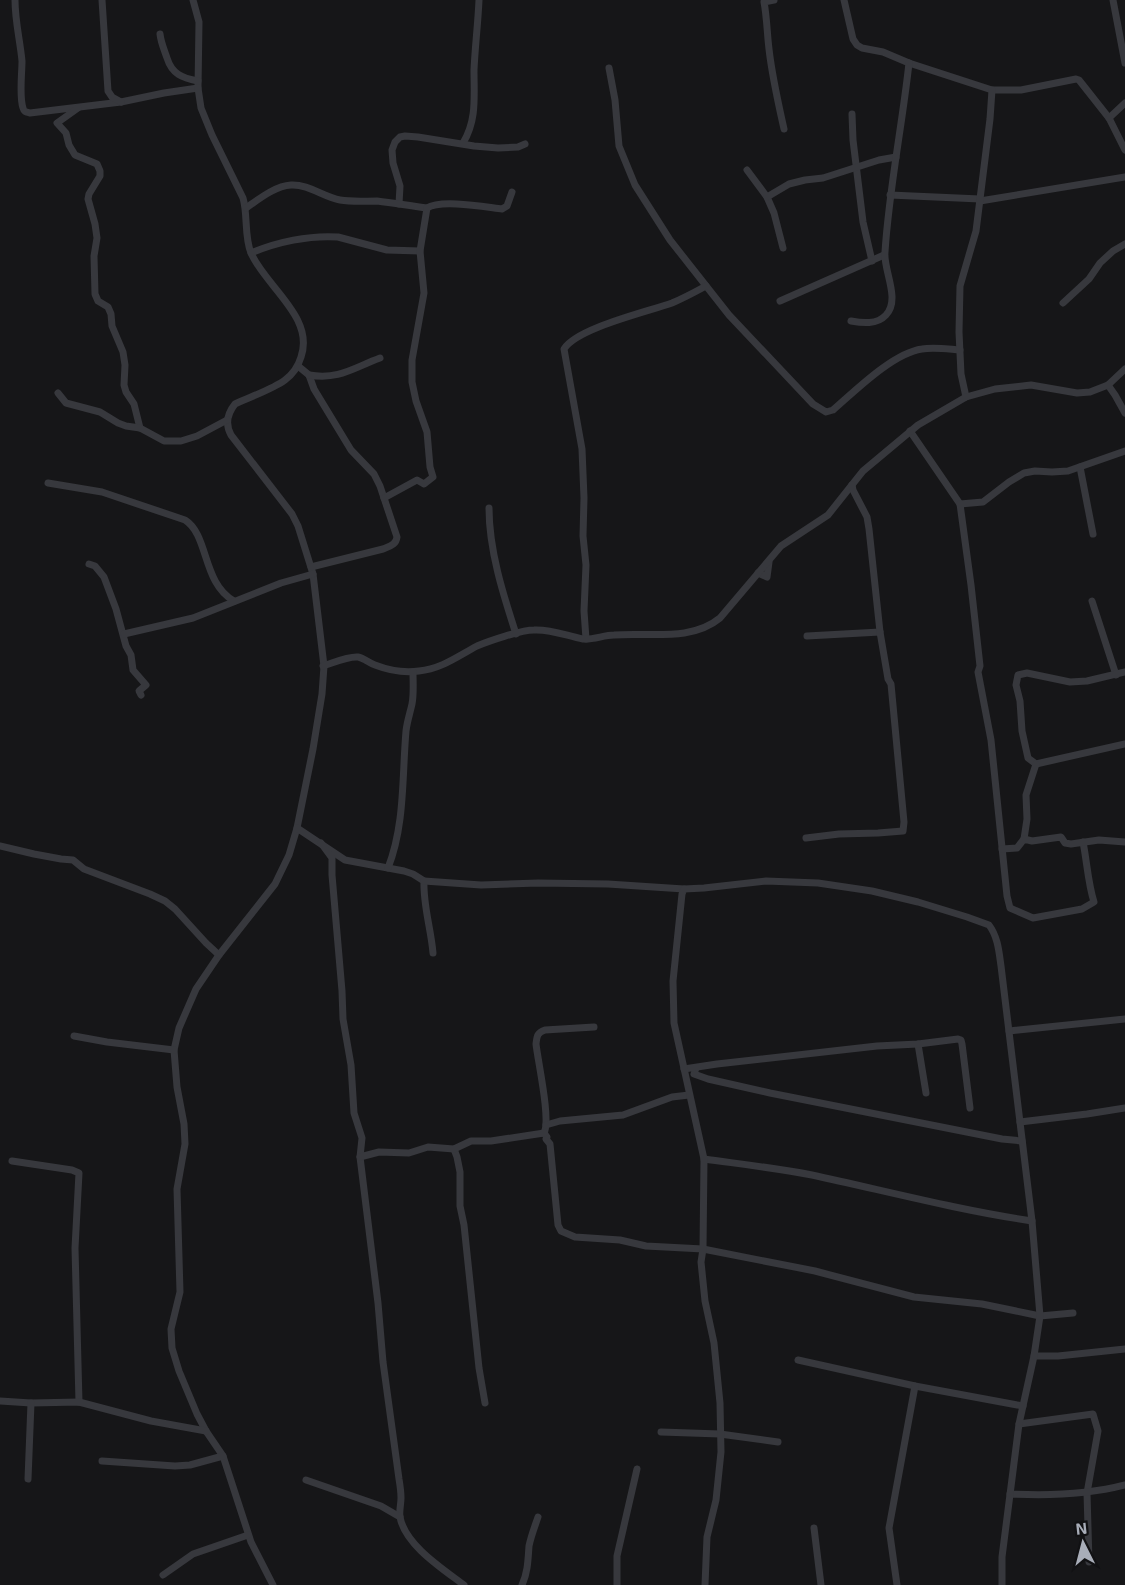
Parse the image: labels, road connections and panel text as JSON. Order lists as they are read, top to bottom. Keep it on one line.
{"north":"top"}
